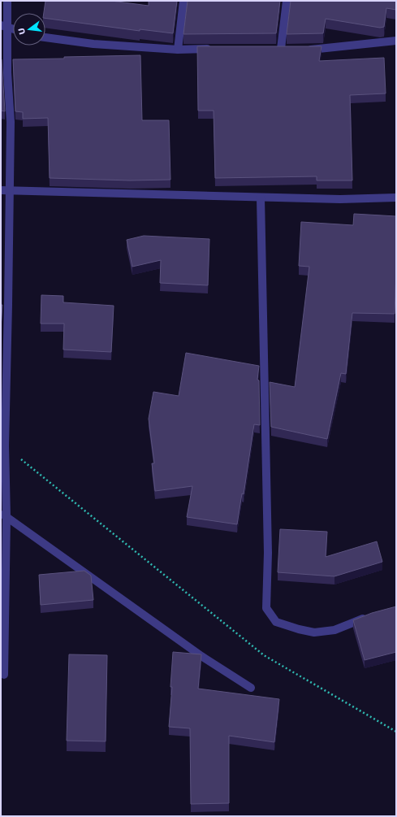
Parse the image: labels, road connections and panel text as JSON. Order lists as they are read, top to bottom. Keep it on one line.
{"north":"left"}
